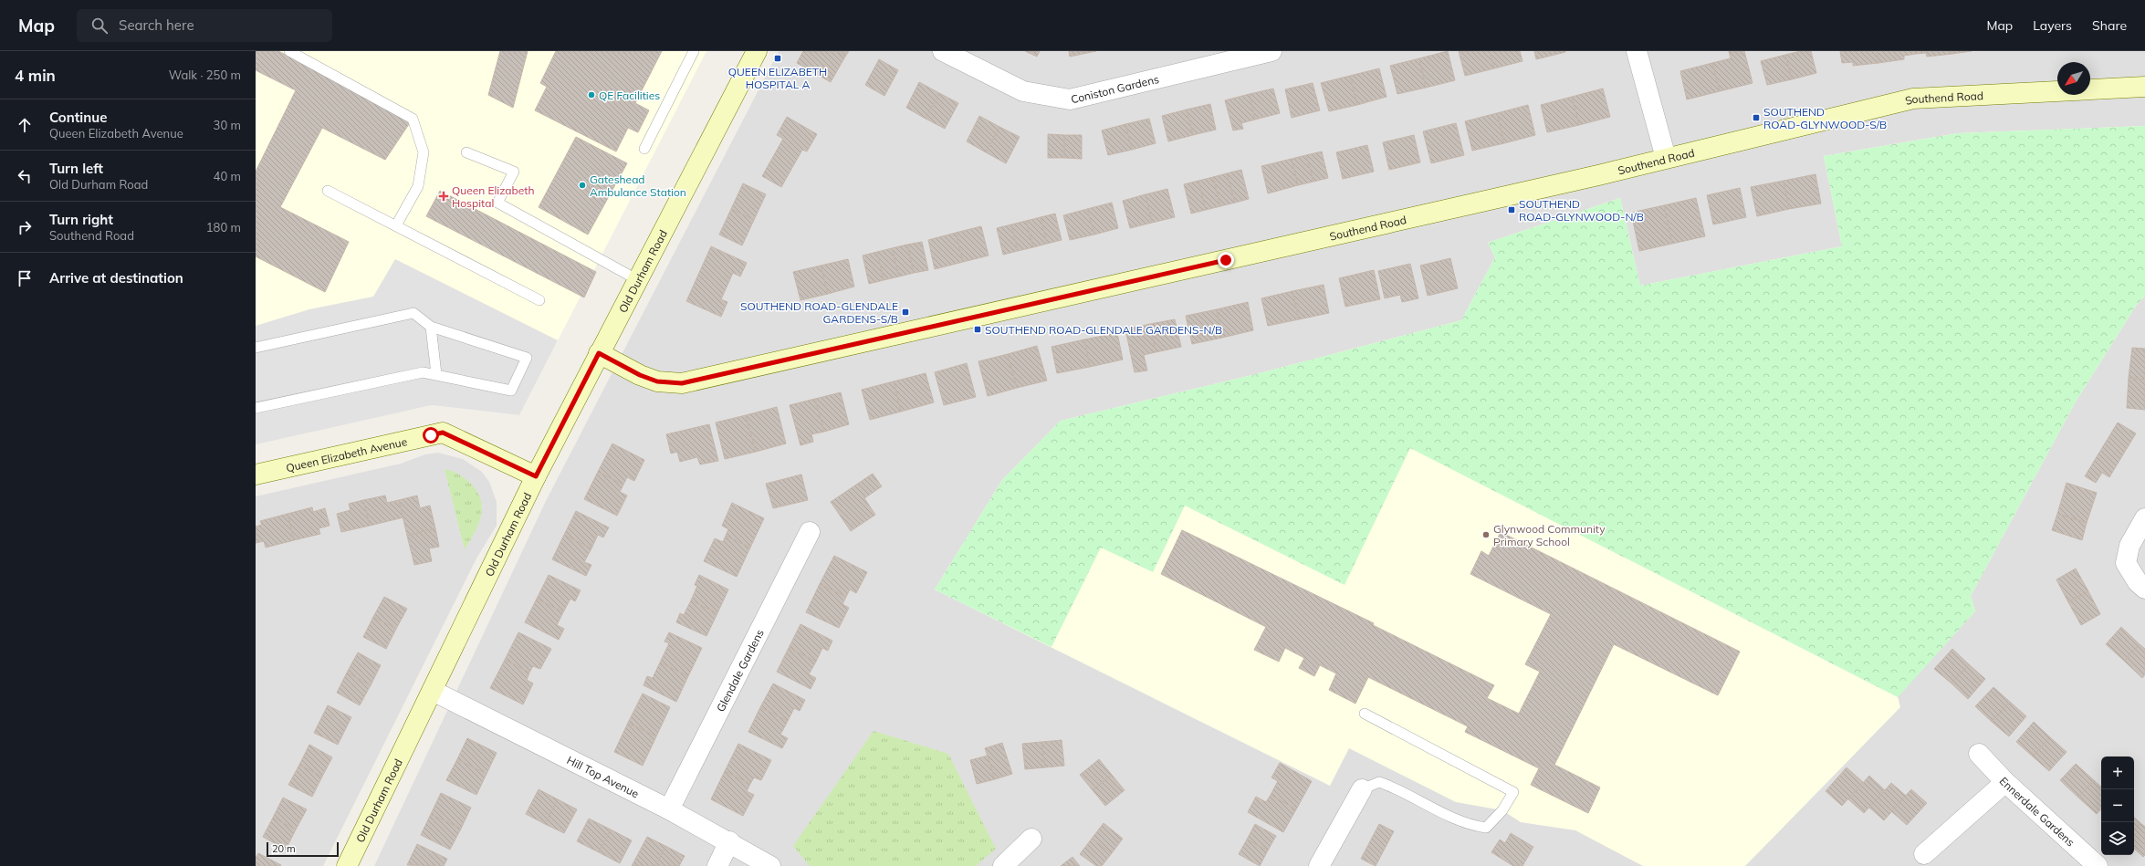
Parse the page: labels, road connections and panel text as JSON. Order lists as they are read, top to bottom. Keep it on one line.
{"streets":{"street":["Coniston Gardens","Southend Road","Old Durham Road","Queen Elizabeth Avenue","Glendale Gardens","Hill Top Avenue","Ennerdale Gardens"]},"crossings":[["Southend Road","Old Durham Road"],["Old Durham Road","Queen Elizabeth Avenue"],["Old Durham Road","Hill Top Avenue"],["Glendale Gardens","Hill Top Avenue"]],"places":{"transit":["QUEEN ELIZABETH HOSPITAL A","SOUTHEND ROAD-GLYNWOOD-S/B","SOUTHEND ROAD-GLYNWOOD-N/B","SOUTHEND ROAD-GLENDALE GARDENS-S/B","SOUTHEND ROAD-GLENDALE GARDENS-N/B"],"other":["QE Facilities","Gateshead Ambulance Station","Glynwood Community Primary School"],"health":["Queen Elizabeth Hospital"]},"scale_bar":"20 m","north":"bottom left","page":{"header":"Map","search":"Search here","nav":["Map","Layers","Share"],"heading":["4 min","Walk · 250 m"],"list":[["Continue","Queen Elizabeth Avenue","30 m"],["Turn left","Old Durham Road","40 m"],["Turn right","Southend Road","180 m"],"Arrive at destination"],"map_buttons":["+","−"],"scale":"20 m"}}
